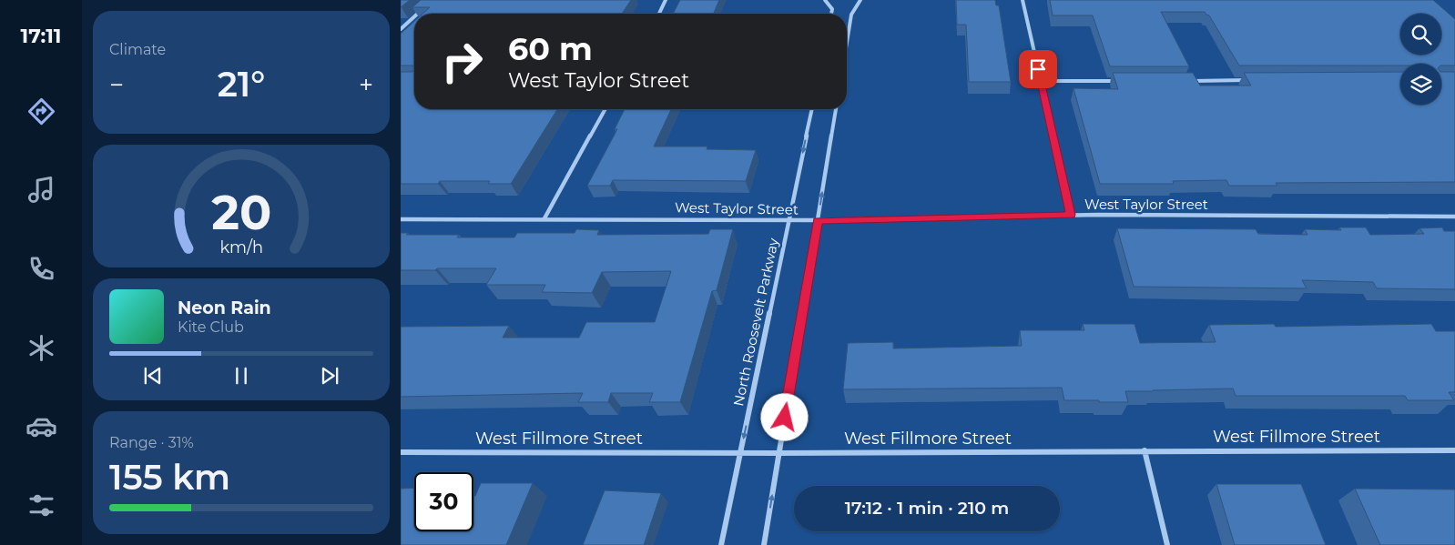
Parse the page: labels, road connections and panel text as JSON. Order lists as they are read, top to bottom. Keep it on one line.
{"streets":{"street":["West Taylor Street","North Roosevelt Parkway","West Fillmore Street"]},"crossings":[["West Taylor Street","North Roosevelt Parkway"],["North Roosevelt Parkway","West Fillmore Street"]],"page":{"tabs":"17:11","tile":["Climate",["Range · 31%","155 km"]],"turn":["60 m","West Taylor Street"],"heat":["−","21°","+"],"song":["Neon Rain","Kite Club"],"limit":"30","trip":"17:12 · 1 min · 210 m","gauge":["20","km/h"]}}
